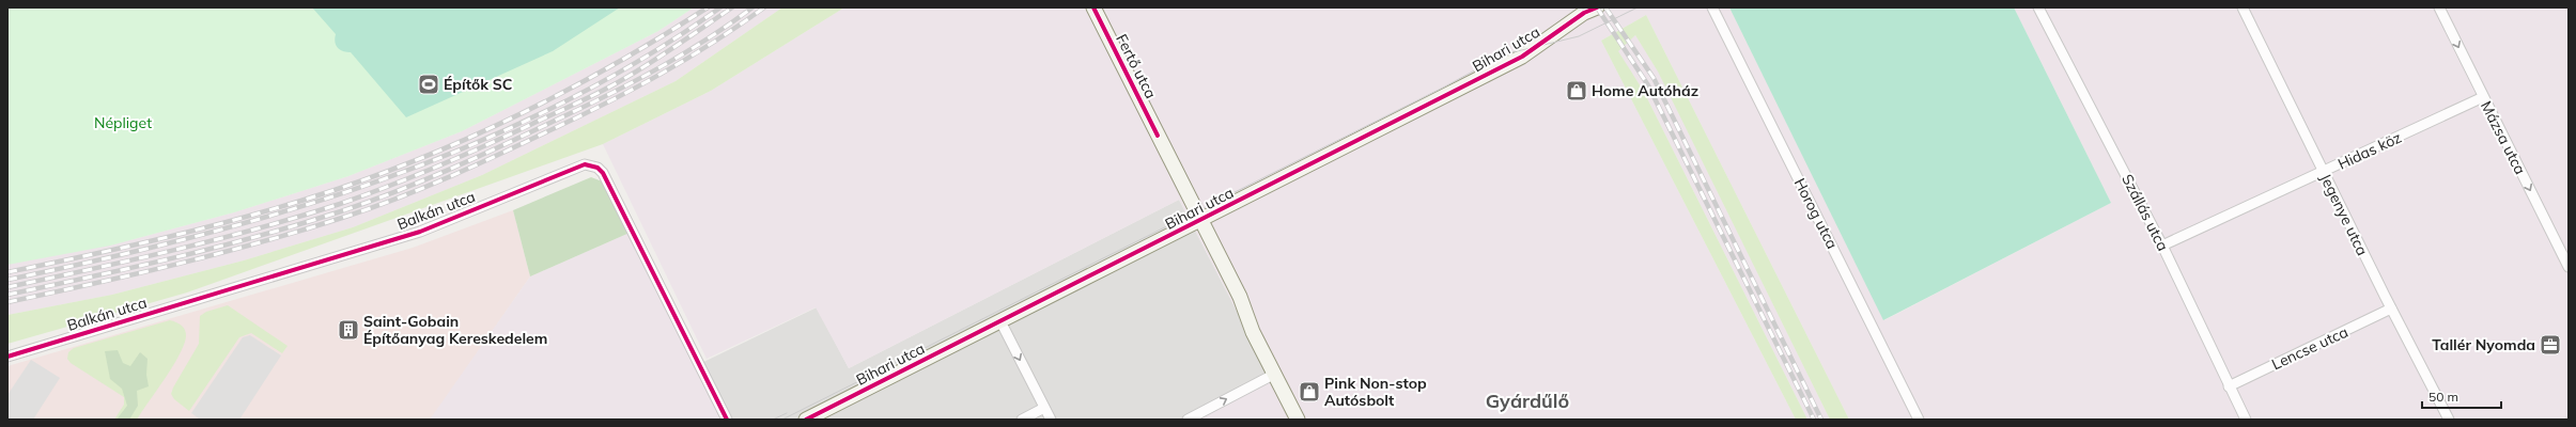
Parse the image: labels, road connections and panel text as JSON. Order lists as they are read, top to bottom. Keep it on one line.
{"streets":{"street":["Bihari utca","Fertő utca","Mázsa utca","Hidas köz","Balkán utca","Szállás utca","Horog utca","Jegenye utca","Lencse utca"]},"crossings":[["Bihari utca","Fertő utca"],["Mázsa utca","Hidas köz"],["Hidas köz","Szállás utca"],["Hidas köz","Jegenye utca"],["Szállás utca","Lencse utca"],["Jegenye utca","Lencse utca"]],"one_way":["Mázsa utca"],"districts":["Gyárdűlő"],"parks":["Népliget"],"places":{"sports":["Építők SC"],"shop":["Home Autóház","Pink Non-stop Autósbolt"],"building":["Saint-Gobain Építőanyag Kereskedelem"],"office":["Tallér Nyomda"]},"scale_bar":"50 m"}
